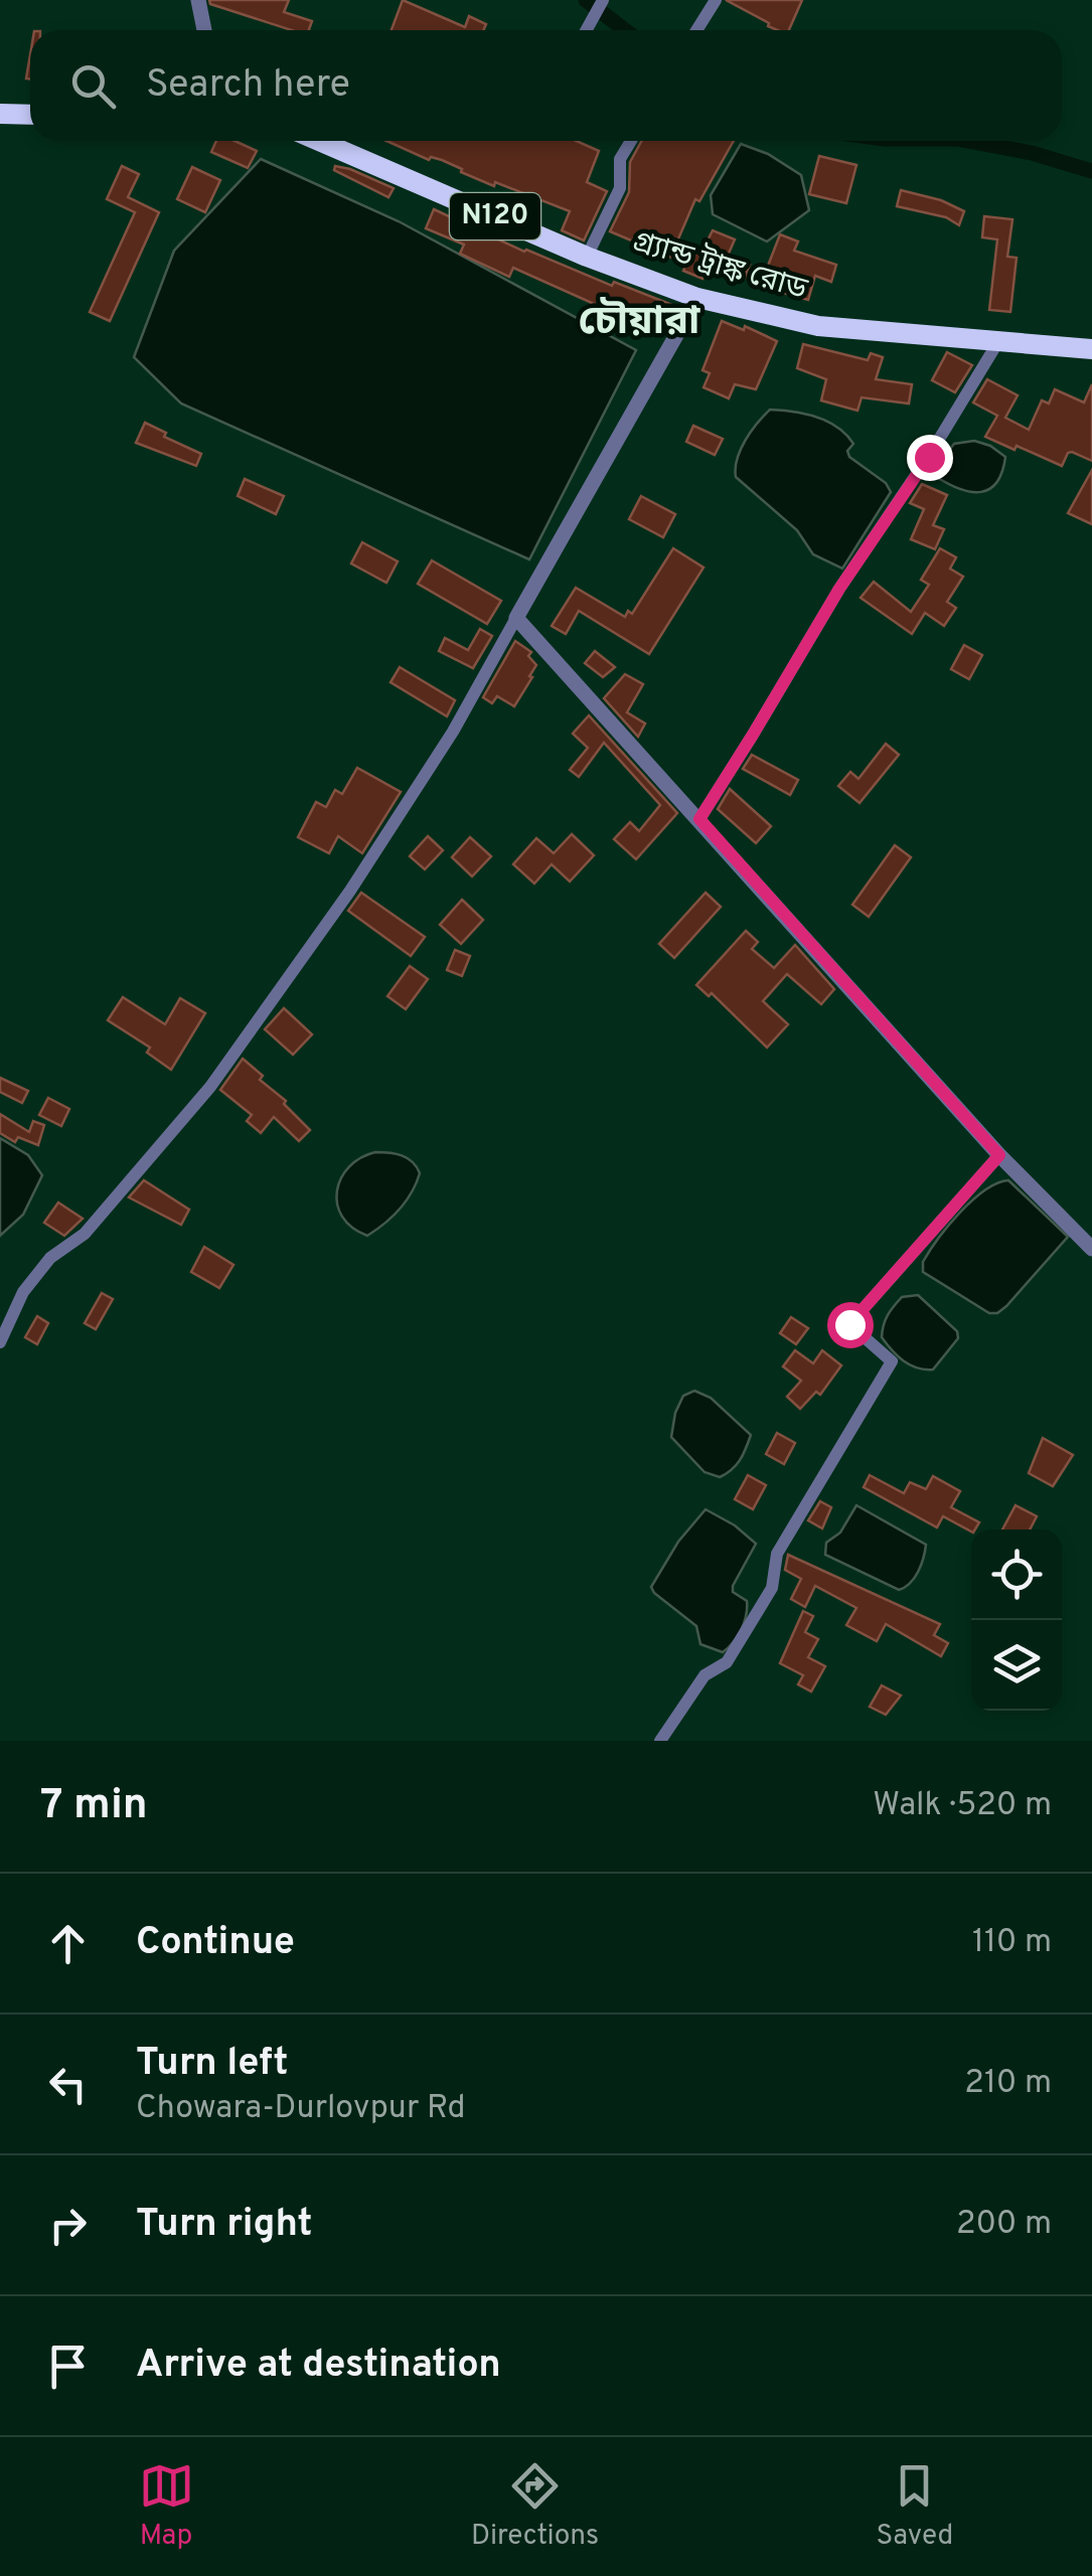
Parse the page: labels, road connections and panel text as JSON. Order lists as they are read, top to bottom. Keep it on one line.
{"streets":{"highway":["N120","গ্র্যান্ড ট্রাঙ্ক রোড"]},"districts":["চৌয়ারা"],"page":{"search":"Search here","heading":["7 min","Walk · 520 m"],"list":[["Continue","110 m"],["Turn left","Chowara-Durlovpur Rd","210 m"],["Turn right","200 m"],"Arrive at destination"],"nav":["Map","Directions","Saved"]}}
